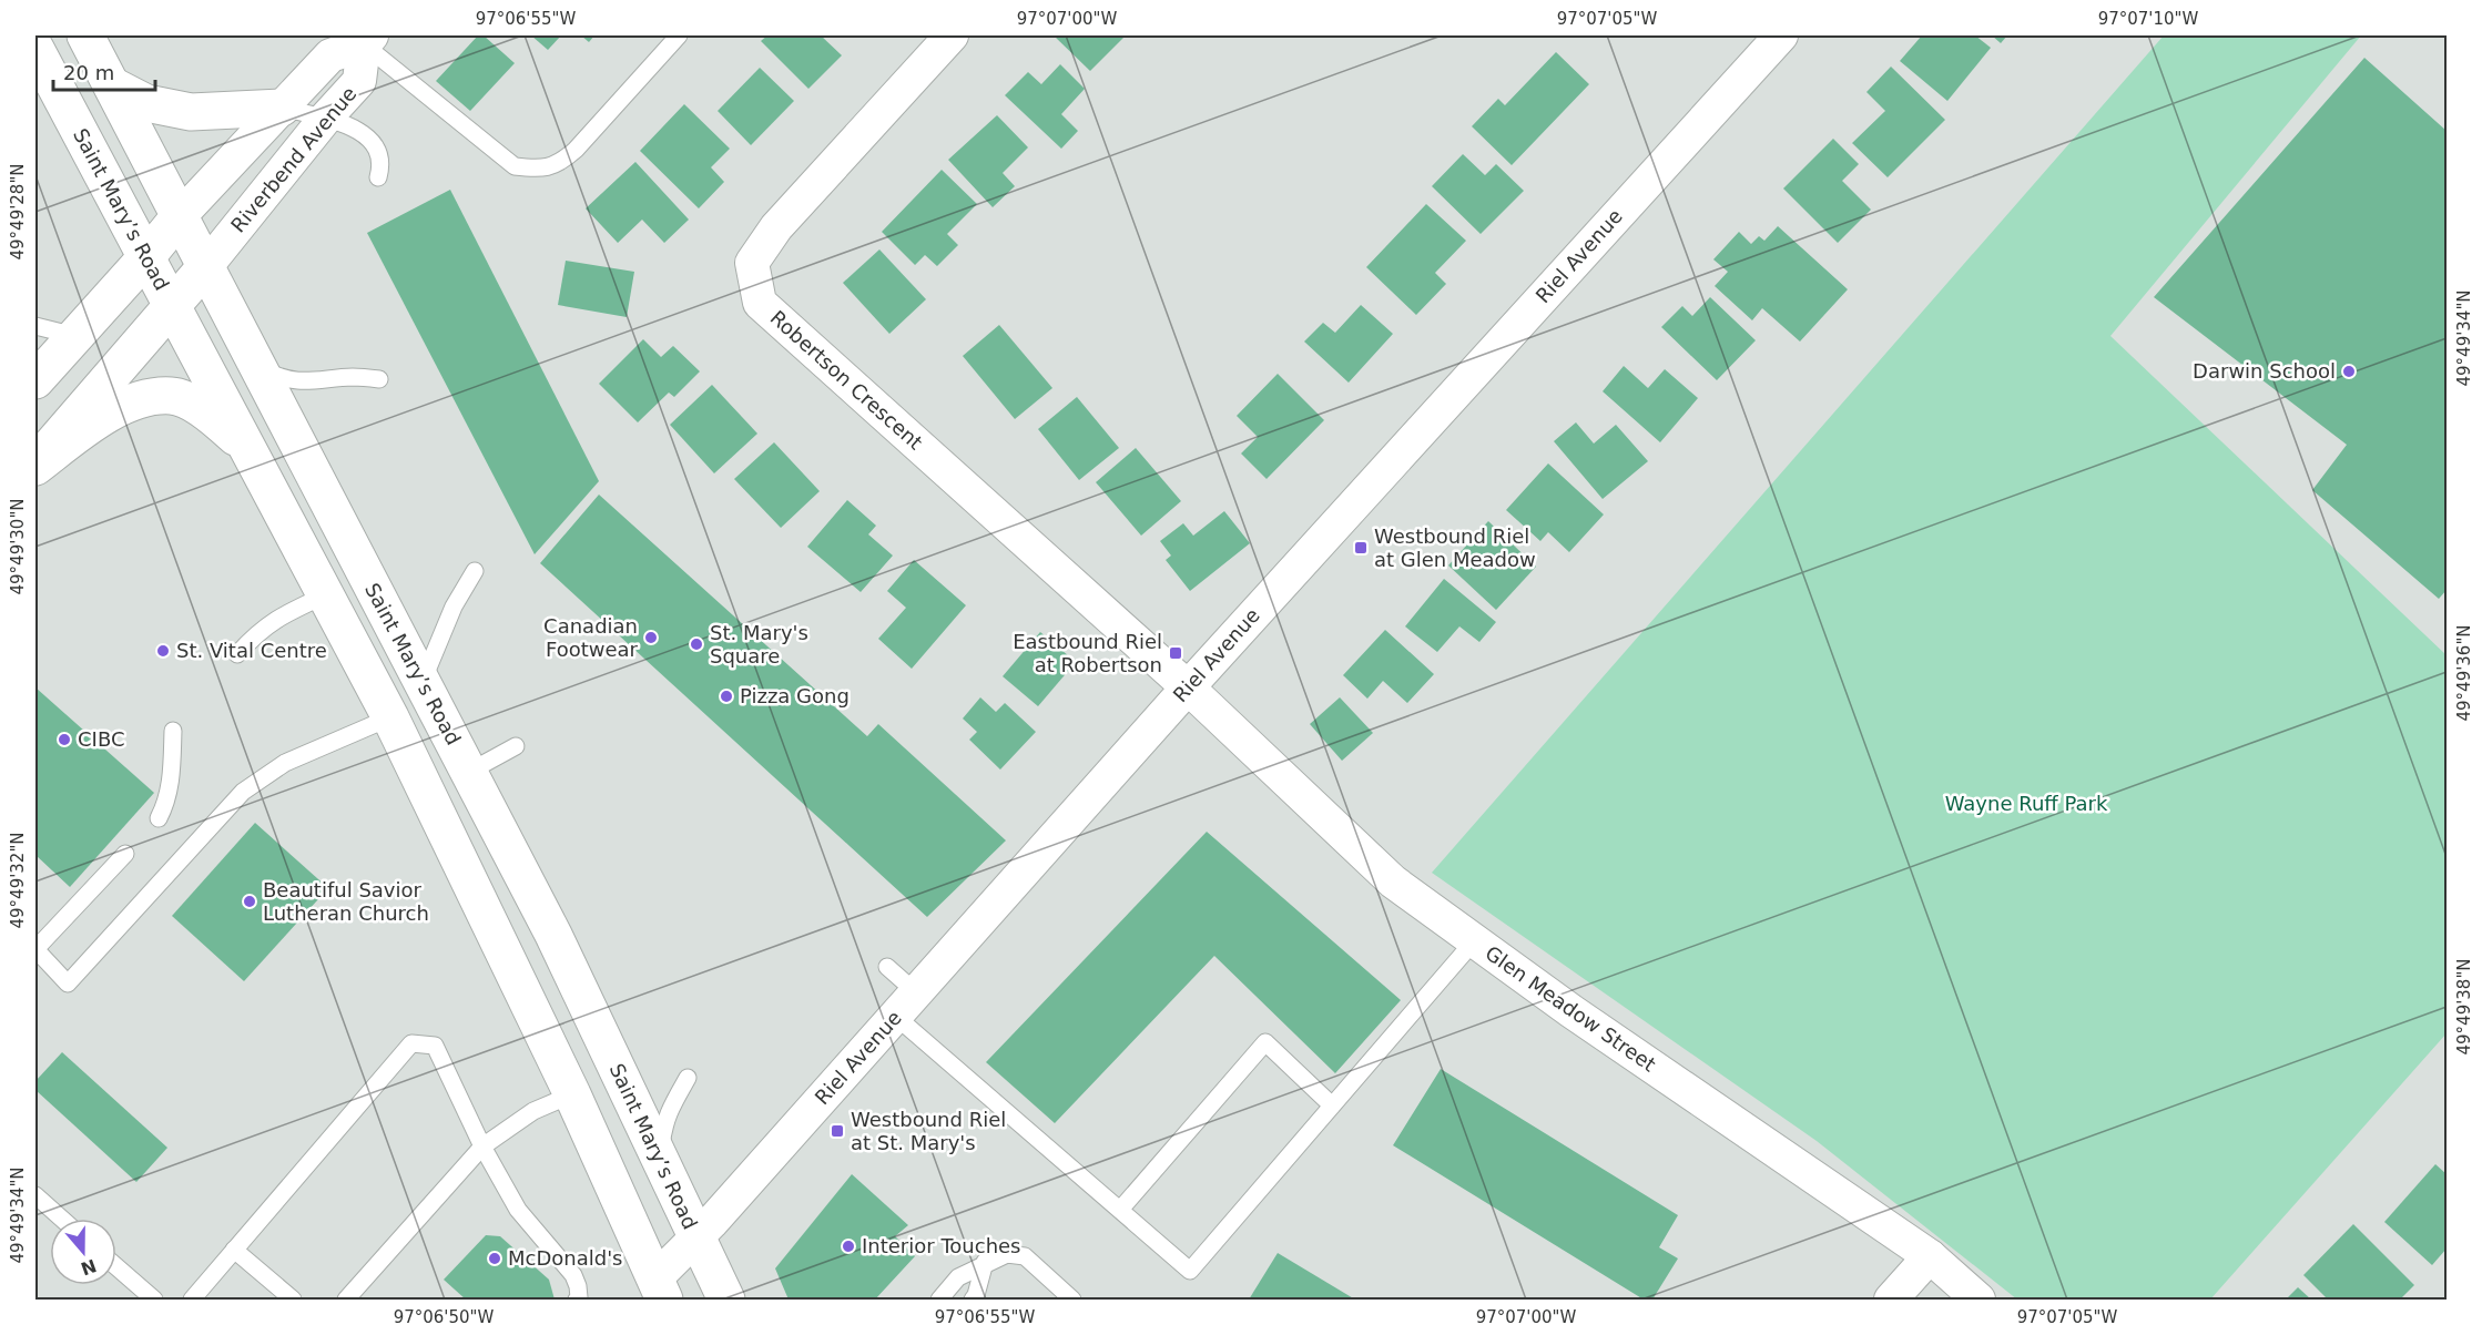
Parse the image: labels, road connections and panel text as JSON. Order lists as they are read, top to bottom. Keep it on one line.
{"streets":{"main road":["Saint Mary’s Road"],"street":["Riverbend Avenue","Riel Avenue","Robertson Crescent","Glen Meadow Street"]},"crossings":[["Riverbend Avenue","Saint Mary’s Road"],["Saint Mary’s Road","Riel Avenue"],["Riel Avenue","Robertson Crescent"],["Riel Avenue","Glen Meadow Street"],["Robertson Crescent","Glen Meadow Street"]],"parks":["Wayne Ruff Park"],"places":{"other":["Darwin School","Canadian Footwear","St. Mary's Square","St. Vital Centre","Pizza Gong","CIBC","Beautiful Savior Lutheran Church","Interior Touches","McDonald's"],"transit":["Westbound Riel at Glen Meadow","Eastbound Riel at Robertson","Westbound Riel at St. Mary's"]},"scale_bar":"20 m","north":"bottom","coordinates":["97°06'55\"W","97°07'00\"W","97°07'05\"W","97°07'10\"W","49°49'28\"N","49°49'34\"N","49°49'30\"N","49°49'36\"N","49°49'32\"N","49°49'38\"N","97°06'50\"W"]}
